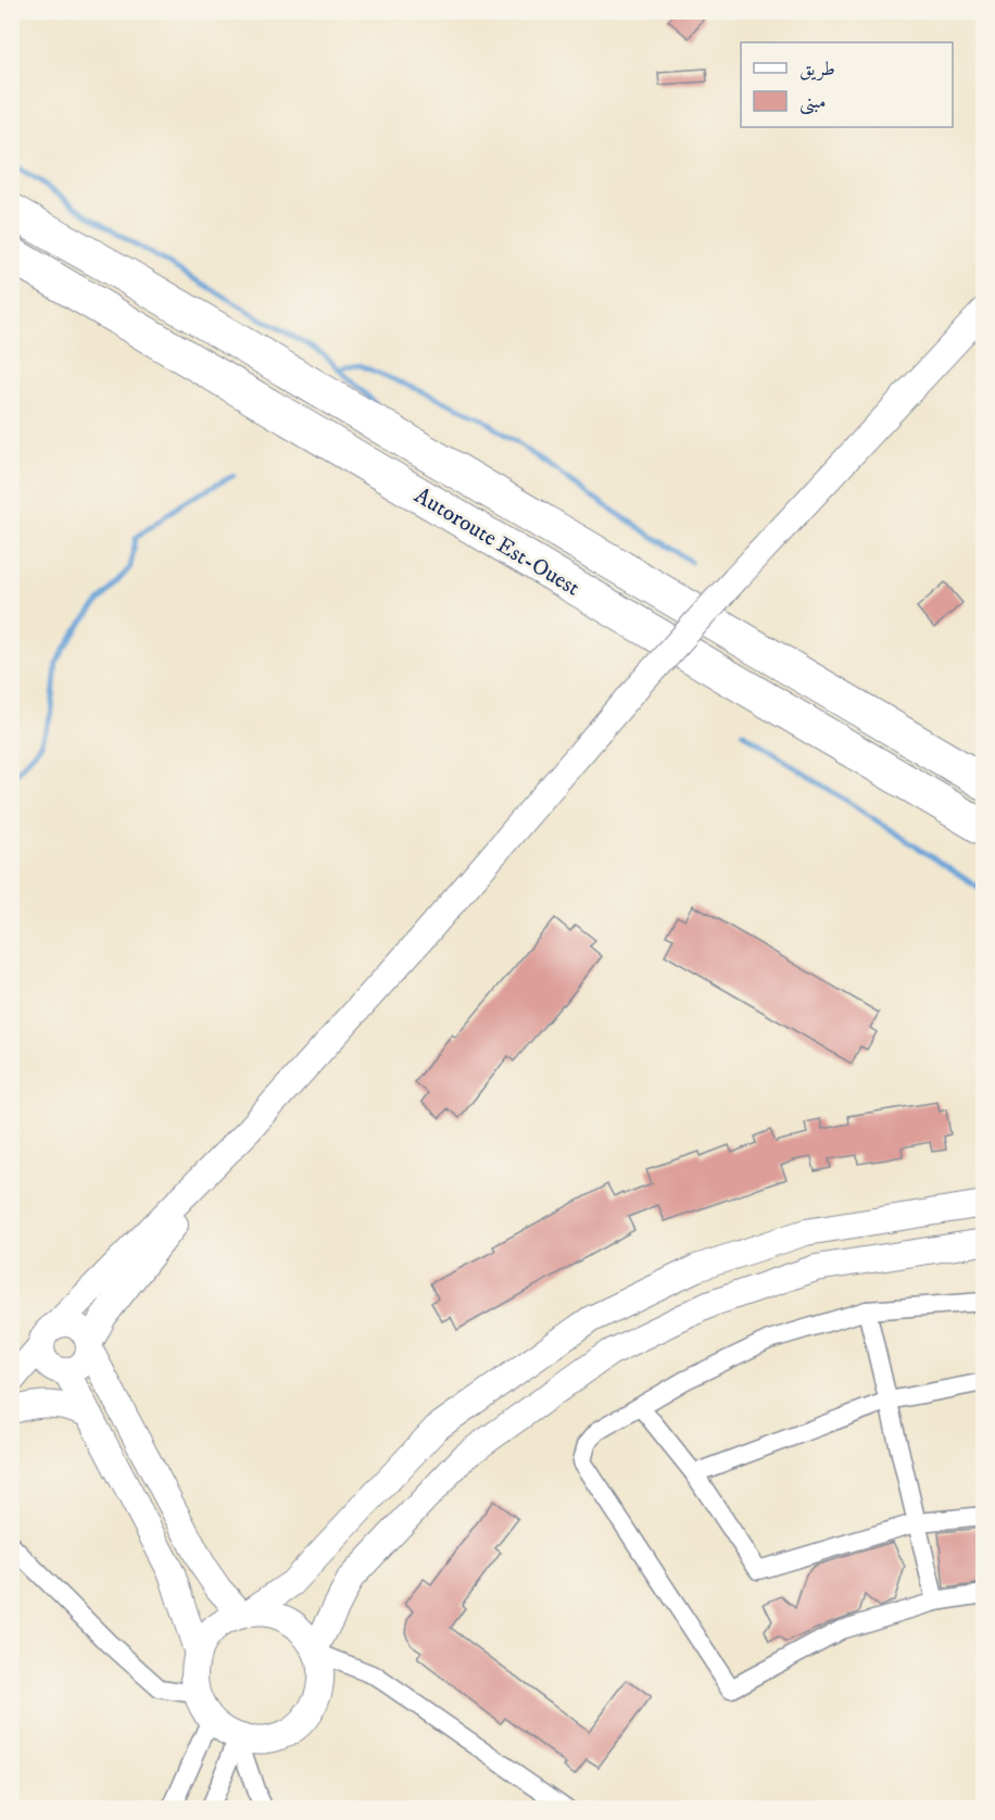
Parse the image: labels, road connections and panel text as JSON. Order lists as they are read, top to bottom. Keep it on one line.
{"streets":{"highway":["Autoroute Est-Ouest"]},"legend":["طريق","مبنى"]}
